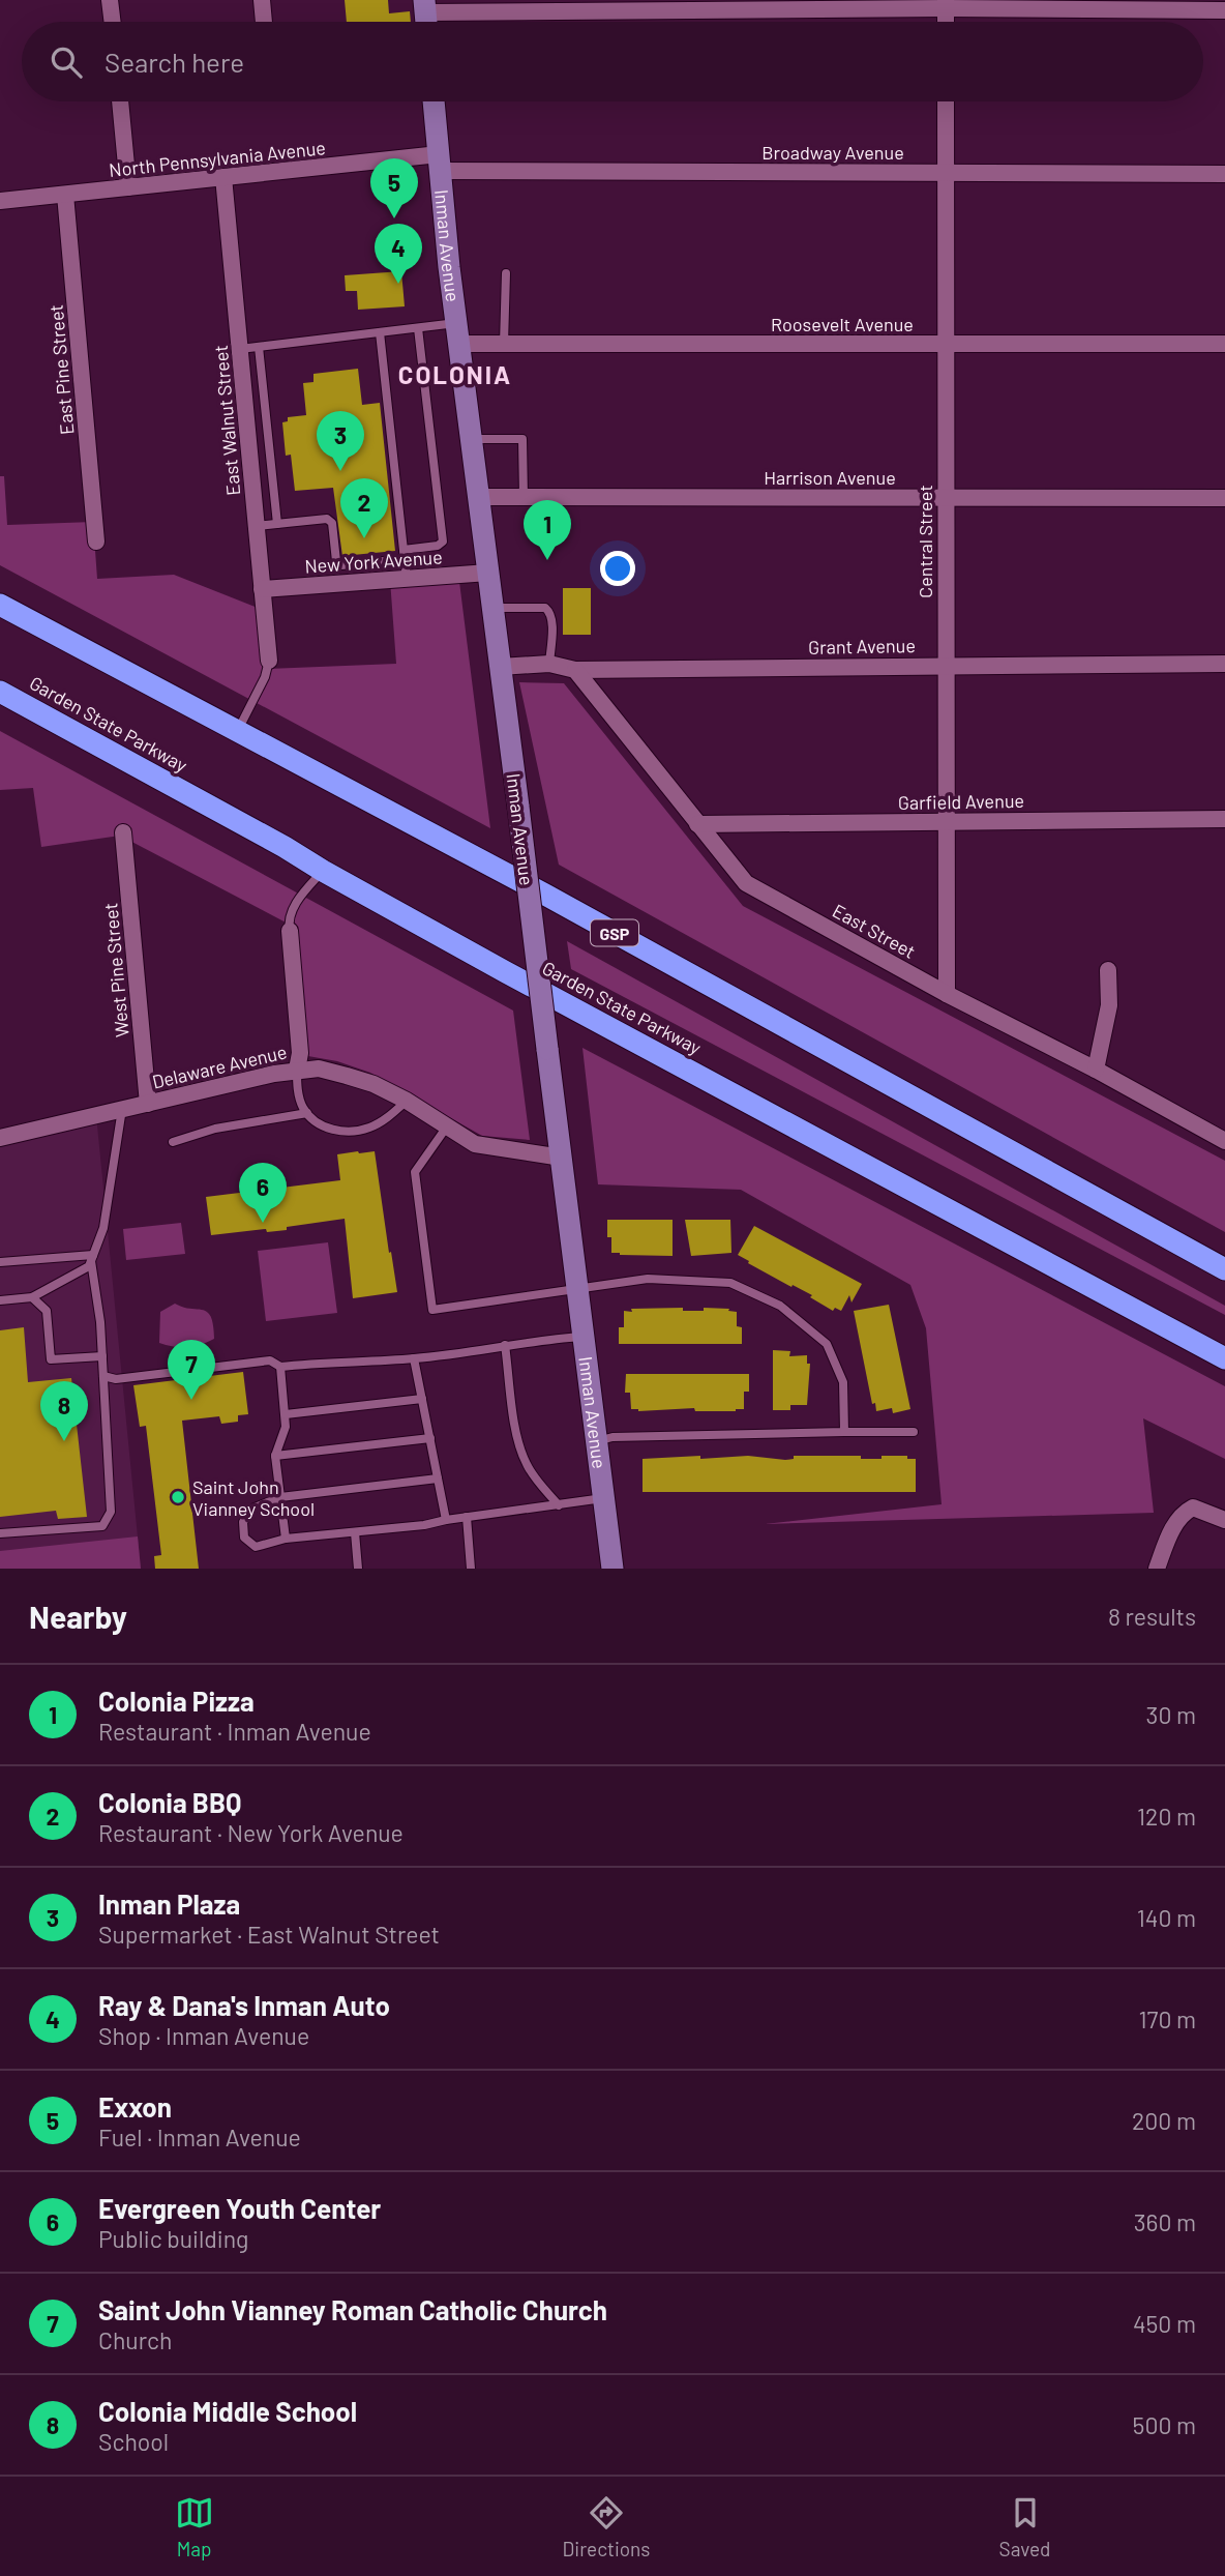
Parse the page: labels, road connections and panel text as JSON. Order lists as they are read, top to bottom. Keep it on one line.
{"streets":{"highway":["Garden State Parkway","GSP"],"main road":["Inman Avenue"],"street":["Broadway Avenue","North Pennsylvania Avenue","Roosevelt Avenue","East Pine Street","East Walnut Street","Harrison Avenue","Central Street","New York Avenue","Grant Avenue","Garfield Avenue","East Street","West Pine Street","Delaware Avenue"]},"crossings":[["Broadway Avenue","North Pennsylvania Avenue"],["Broadway Avenue","Inman Avenue"],["Broadway Avenue","Central Street"],["North Pennsylvania Avenue","Inman Avenue"],["North Pennsylvania Avenue","East Pine Street"],["North Pennsylvania Avenue","East Walnut Street"],["Inman Avenue","Roosevelt Avenue"],["Inman Avenue","Harrison Avenue"],["Inman Avenue","New York Avenue"],["Inman Avenue","Grant Avenue"],["Inman Avenue","Delaware Avenue"],["Roosevelt Avenue","Central Street"],["East Walnut Street","New York Avenue"],["Harrison Avenue","Central Street"],["Central Street","Grant Avenue"],["Central Street","Garfield Avenue"],["Central Street","East Street"],["Grant Avenue","East Street"],["Garfield Avenue","East Street"],["West Pine Street","Delaware Avenue"]],"districts":["COLONIA"],"places":["Saint John Vianney School"],"page":{"search":"Search here","pins":["5","4","3","2","1","6","7","8"],"heading":["Nearby","8 results"],"list":[{"mark":"1","name":"Colonia Pizza","note":"Restaurant · Inman Avenue","value":"30 m"},{"mark":"2","name":"Colonia BBQ","note":"Restaurant · New York Avenue","value":"120 m"},{"mark":"3","name":"Inman Plaza","note":"Supermarket · East Walnut Street","value":"140 m"},{"mark":"4","name":"Ray & Dana's Inman Auto","note":"Shop · Inman Avenue","value":"170 m"},{"mark":"5","name":"Exxon","note":"Fuel · Inman Avenue","value":"200 m"},{"mark":"6","name":"Evergreen Youth Center","note":"Public building","value":"360 m"},{"mark":"7","name":"Saint John Vianney Roman Catholic Church","note":"Church","value":"450 m"},{"mark":"8","name":"Colonia Middle School","note":"School","value":"500 m"}],"nav":["Map","Directions","Saved"]}}
